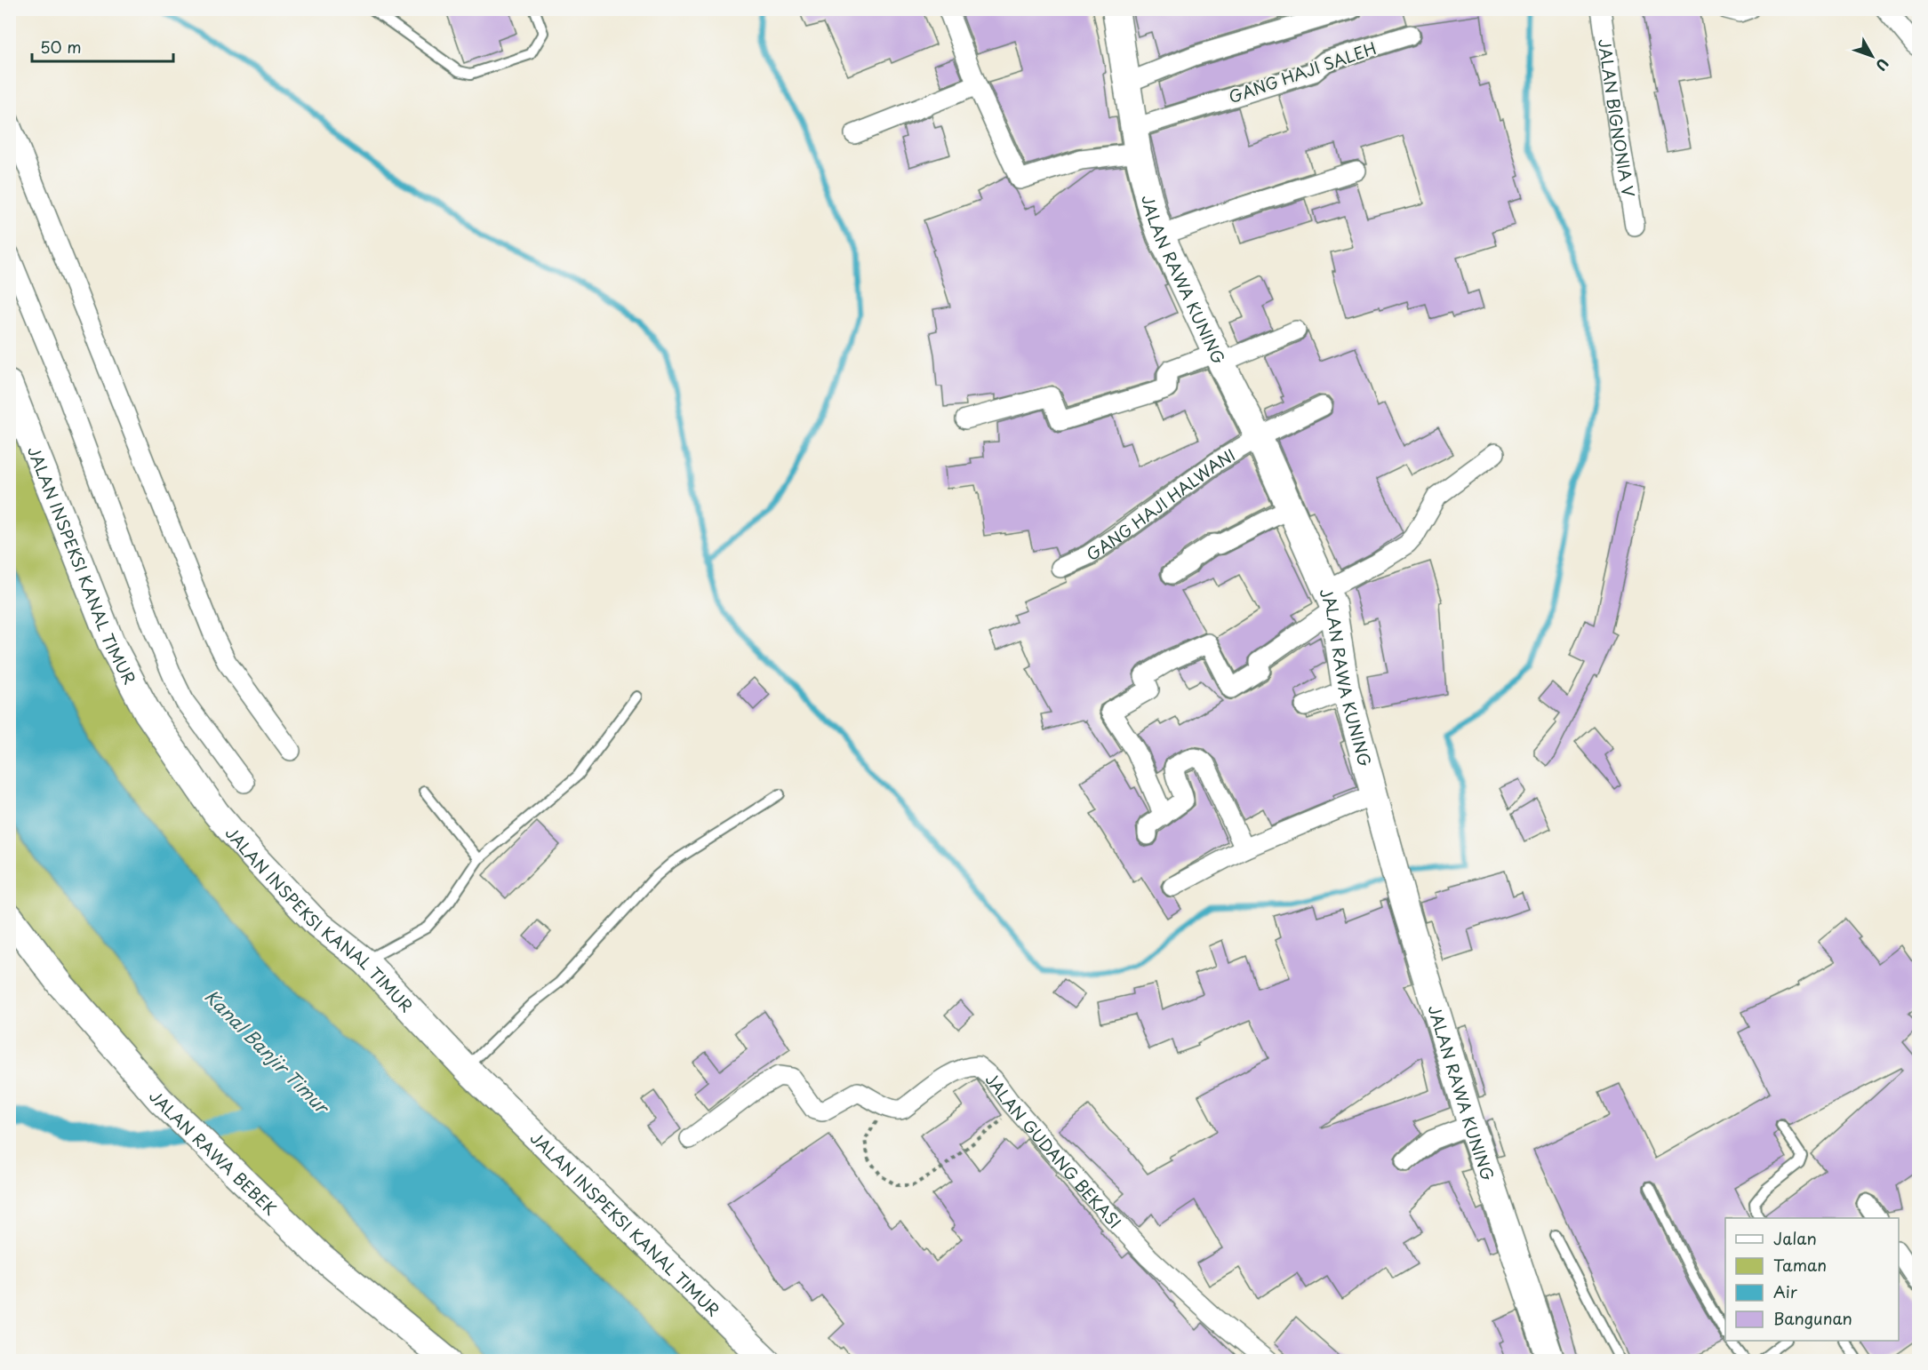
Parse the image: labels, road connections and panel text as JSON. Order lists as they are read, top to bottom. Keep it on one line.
{"streets":{"street":["GANG HAJI SALEH","JALAN BIGNONIA V","JALAN RAWA KUNING","GANG HAJI HALWANI","JALAN INSPEKSI KANAL TIMUR","JALAN GUDANG BEKASI","JALAN RAWA BEBEK"]},"crossings":[["GANG HAJI SALEH","JALAN RAWA KUNING"],["JALAN RAWA KUNING","GANG HAJI HALWANI"]],"water":["Kanal Banjir Timur"],"legend":["Jalan","Taman","Air","Bangunan"],"scale_bar":"50 m","north":"bottom right"}
